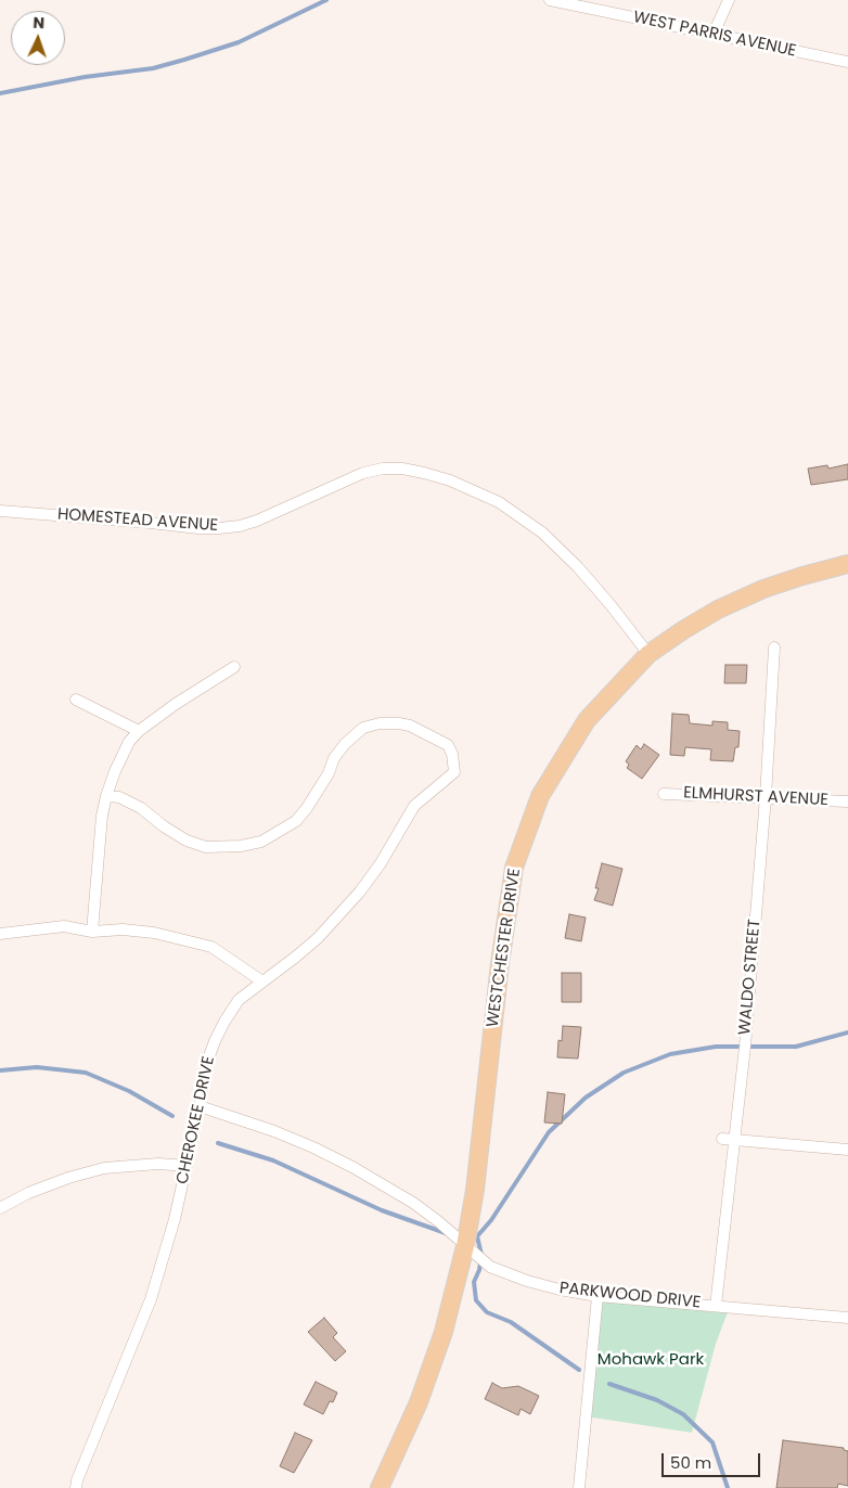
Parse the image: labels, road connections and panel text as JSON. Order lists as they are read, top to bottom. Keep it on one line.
{"streets":{"main road":["WESTCHESTER DRIVE"],"street":["WEST PARRIS AVENUE","HOMESTEAD AVENUE","ELMHURST AVENUE","WALDO STREET","CHEROKEE DRIVE","PARKWOOD DRIVE"]},"crossings":[["HOMESTEAD AVENUE","WESTCHESTER DRIVE"],["ELMHURST AVENUE","WALDO STREET"],["WESTCHESTER DRIVE","PARKWOOD DRIVE"],["WALDO STREET","PARKWOOD DRIVE"],["CHEROKEE DRIVE","PARKWOOD DRIVE"]],"parks":["Mohawk Park"],"scale_bar":"50 m","north":"top"}
